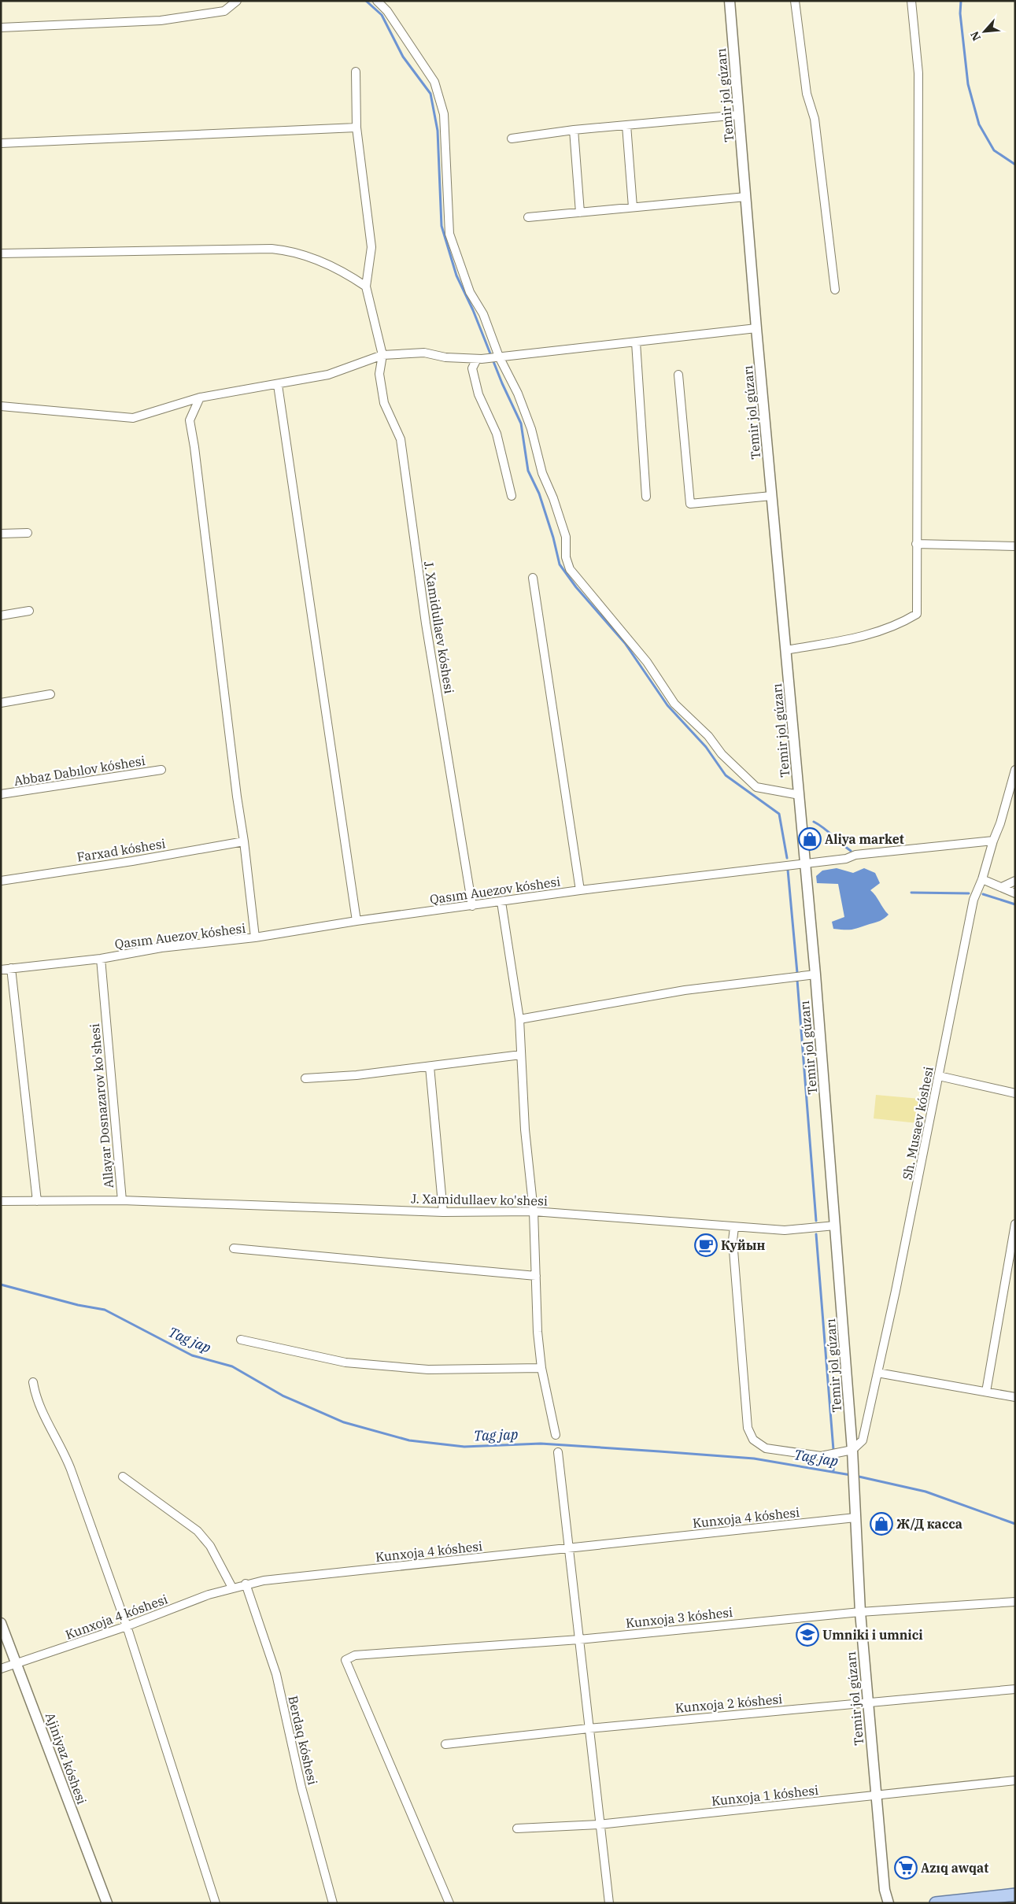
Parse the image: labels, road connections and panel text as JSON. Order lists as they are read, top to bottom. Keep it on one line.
{"streets":{"street":["Temir jol gúzarı","J. Xamidullaev kóshesi","Abbaz Dabılov kóshesi","Farxad kóshesi","Qasım Auezov kóshesi","Allayar Dosnazarov ko'shesi","Sh. Musaev kóshesi","J. Xamidullaev ko'shesi","Kunxoja 4 kóshesi","Kunxoja 3 kóshesi","Kunxoja 2 kóshesi","Berdaq kóshesi","Ajiniyaz kóshesi","Kunxoja 1 kóshesi"]},"crossings":[["Temir jol gúzarı","Qasım Auezov kóshesi"],["Temir jol gúzarı","Sh. Musaev kóshesi"],["Temir jol gúzarı","J. Xamidullaev ko'shesi"],["Temir jol gúzarı","Kunxoja 4 kóshesi"],["Temir jol gúzarı","Kunxoja 3 kóshesi"],["Temir jol gúzarı","Kunxoja 2 kóshesi"],["Temir jol gúzarı","Kunxoja 1 kóshesi"],["J. Xamidullaev kóshesi","Qasım Auezov kóshesi"],["Qasım Auezov kóshesi","Allayar Dosnazarov ko'shesi"],["Qasım Auezov kóshesi","Sh. Musaev kóshesi"],["Allayar Dosnazarov ko'shesi","J. Xamidullaev ko'shesi"],["Kunxoja 4 kóshesi","Berdaq kóshesi"],["Kunxoja 4 kóshesi","Ajiniyaz kóshesi"]],"water":["Tag jap"],"places":{"shop":["Aliya market","Ж/Д касса"],"cafe":["Куйын"],"school or university":["Umniki i umnici"],"supermarket":["Azıq awqat"]},"north":"bottom left"}
